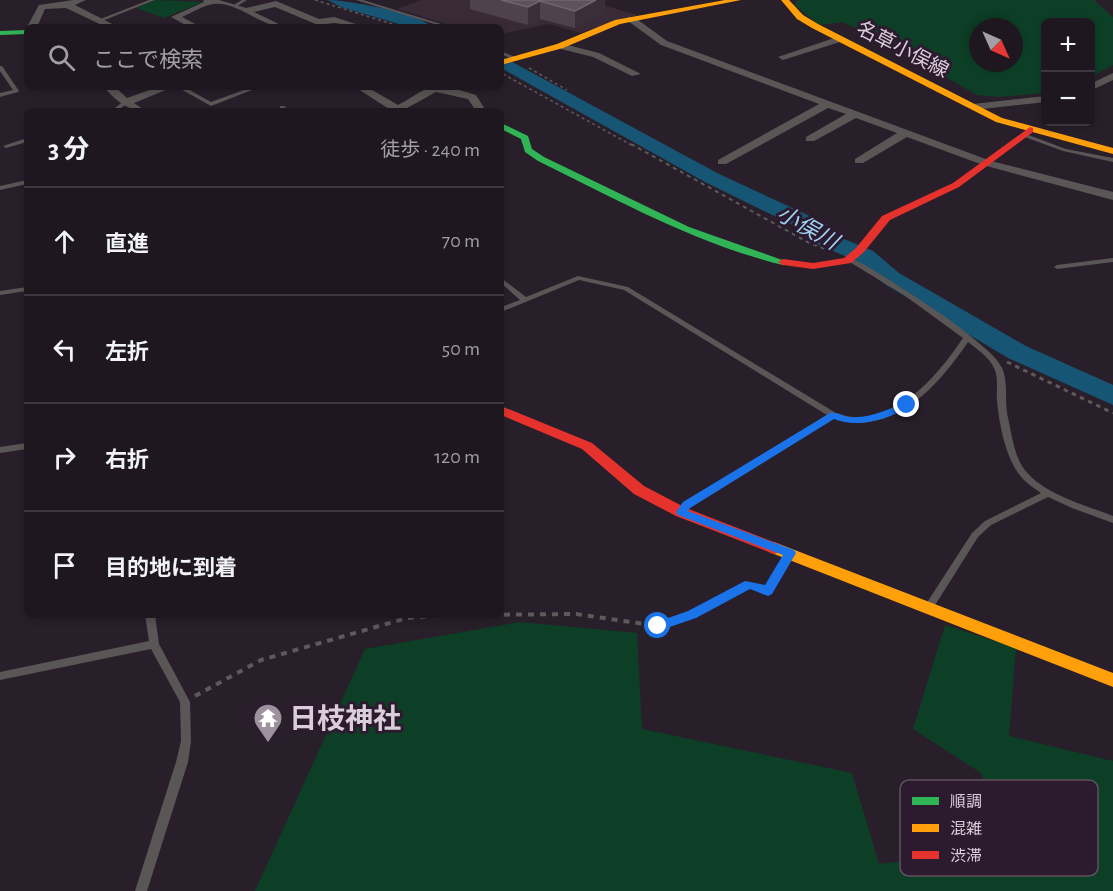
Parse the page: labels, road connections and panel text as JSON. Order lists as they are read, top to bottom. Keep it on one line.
{"streets":{"street":["名草小俣線"]},"water":["小俣川"],"places":{"temple":["日枝神社"]},"legend":["順調","混雑","渋滞"],"north":"bottom right","page":{"map_buttons":["+","−"],"search":"ここで検索","heading":["3 分","徒歩 · 240 m"],"list":[["直進","70 m"],["左折","50 m"],["右折","120 m"],"目的地に到着"]}}
